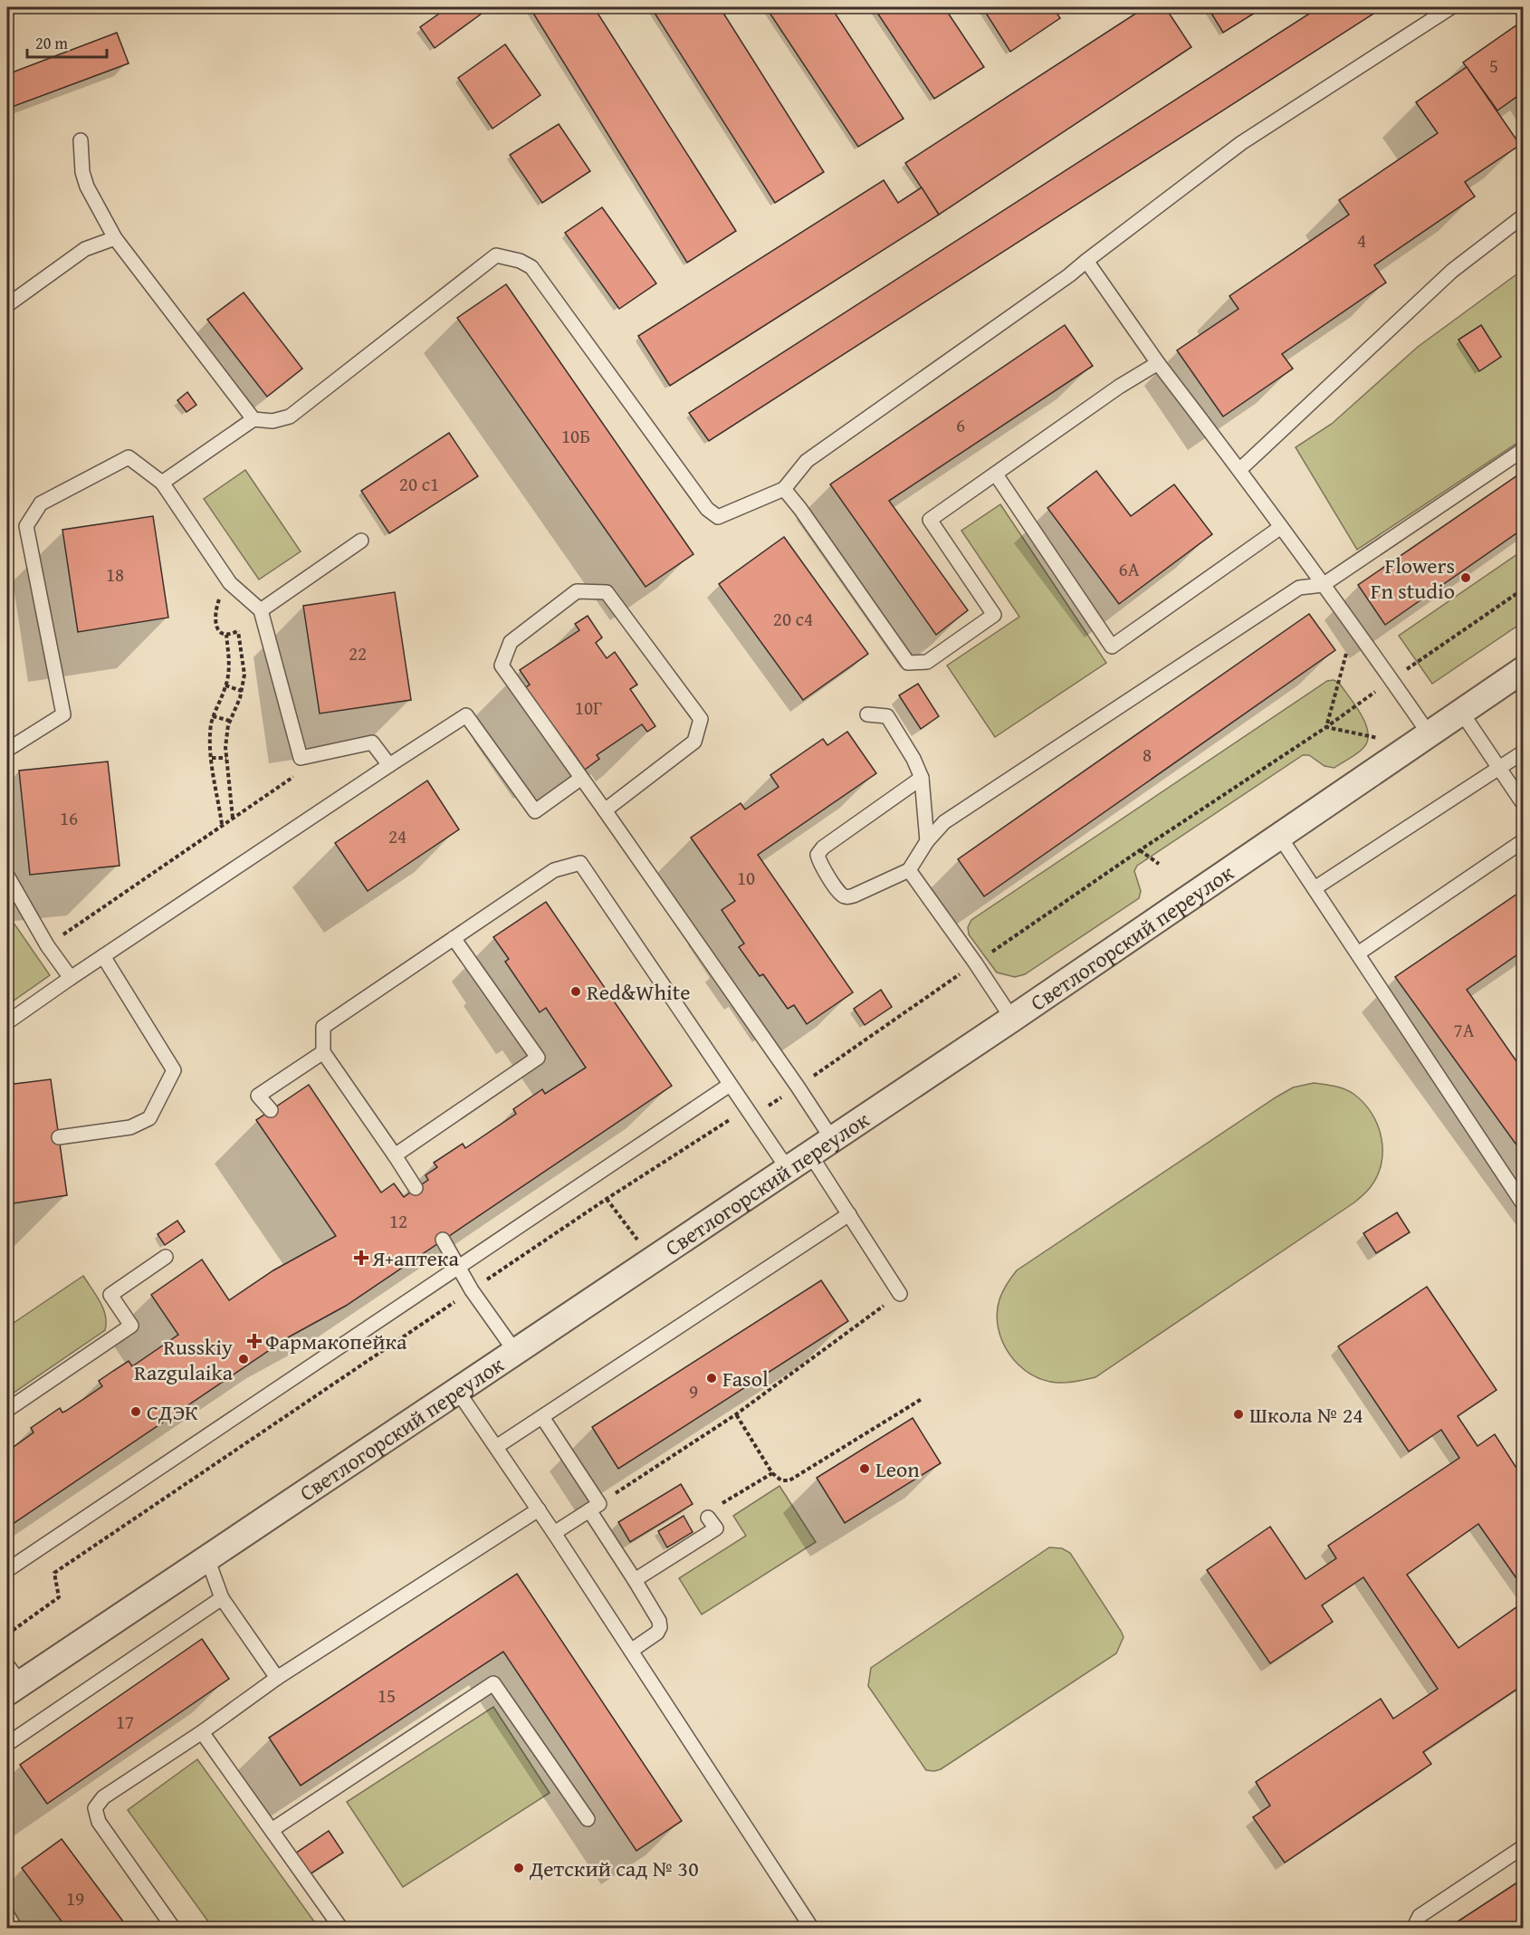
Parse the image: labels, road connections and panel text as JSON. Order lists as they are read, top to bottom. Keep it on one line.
{"streets":{"street":["Светлогорский переулок"]},"places":{"other":["Flowers Fn studio","Red&White","Russkiy Razgulaika","Fasol","СДЭК","Школа № 24","Leon","Детский сад № 30"],"health":["Я+аптека","Фармакопейка"]},"house_numbers":["5","4","6","10Б","20 с1","6А","18","20 с4","22","10Г","8","16","24","10","7А","12","9","15","17","19"],"scale_bar":"20 m"}
